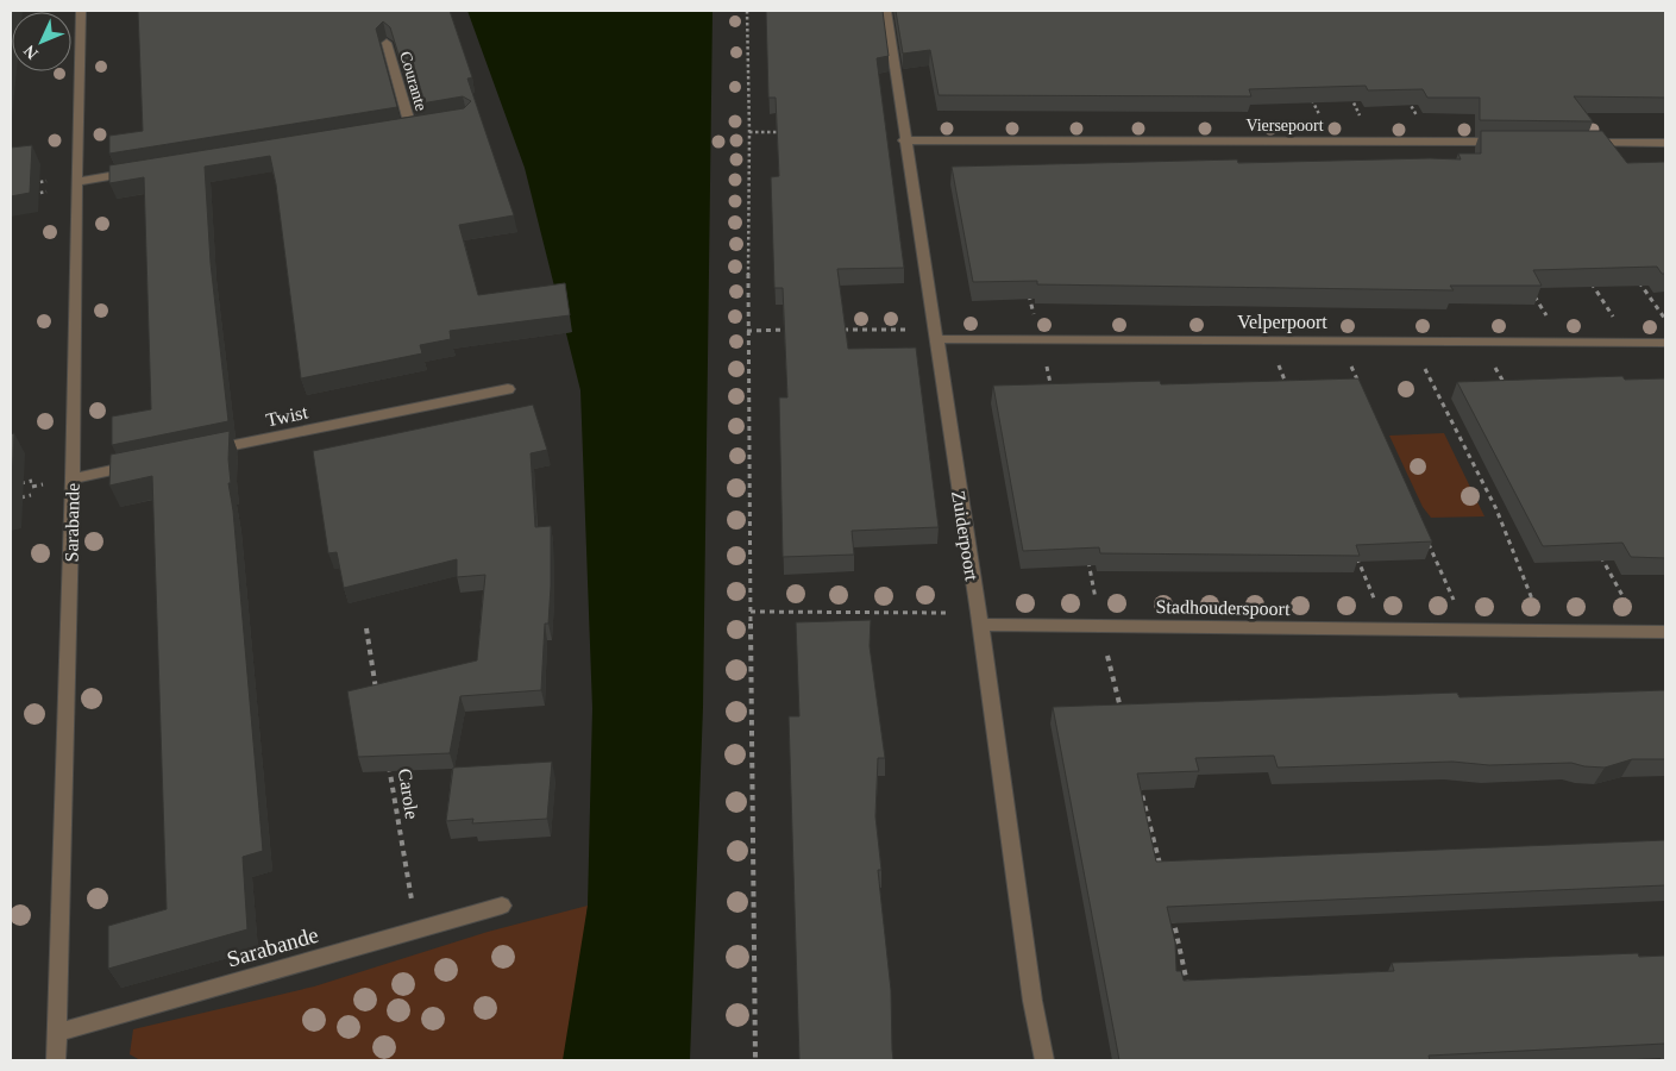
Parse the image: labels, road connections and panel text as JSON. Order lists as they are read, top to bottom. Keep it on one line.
{"streets":{"street":["Courante","Viersepoort","Velperpoort","Twist","Sarabande","Zuiderpoort","Stadhouderspoort"],"path":["Carole"]},"crossings":[["Viersepoort","Zuiderpoort"],["Velperpoort","Zuiderpoort"],["Sarabande","Carole"],["Zuiderpoort","Stadhouderspoort"]],"north":"bottom left"}
